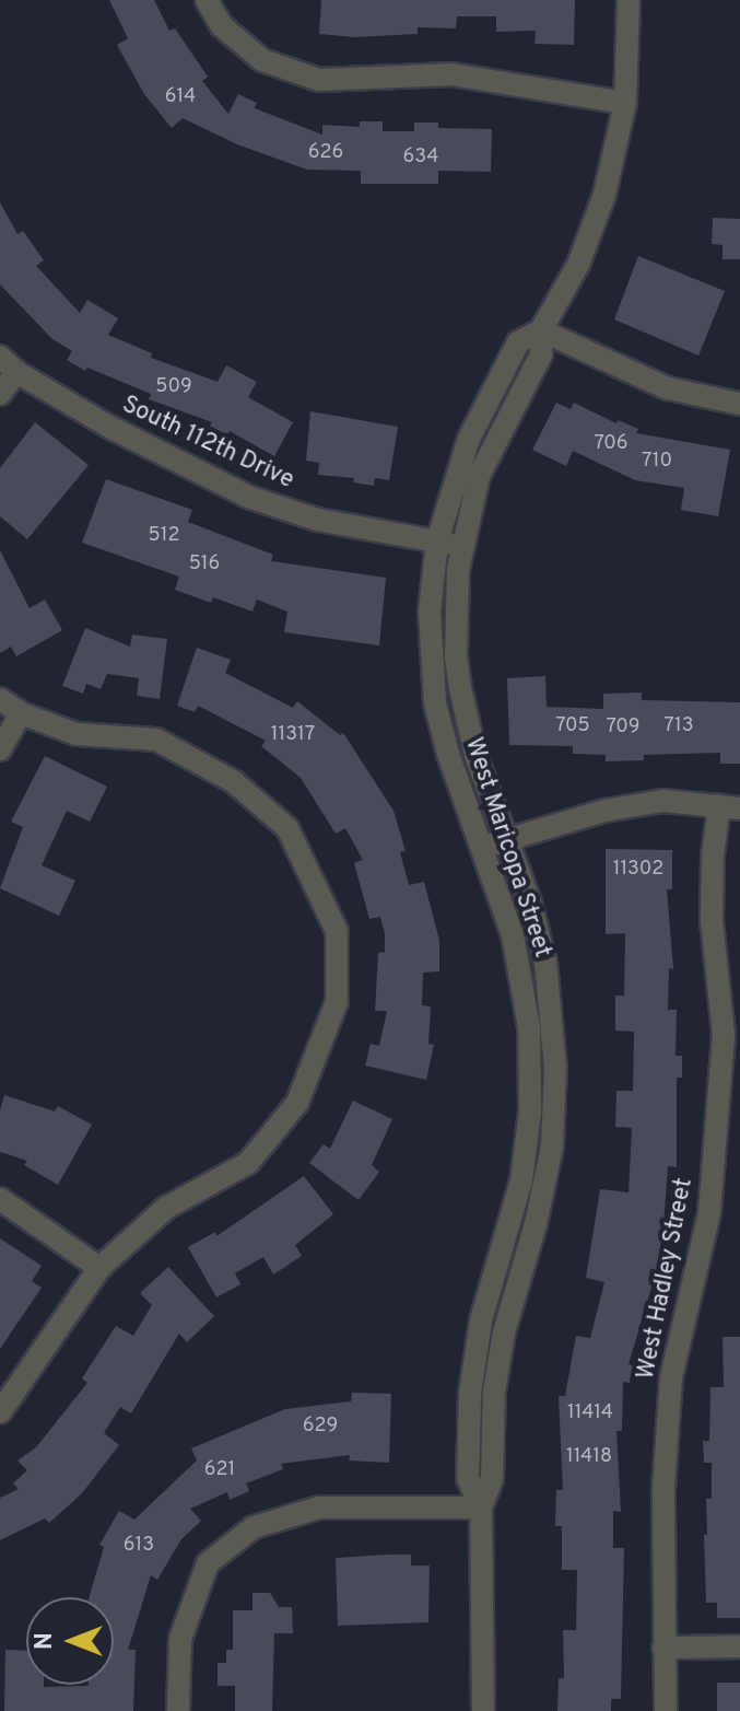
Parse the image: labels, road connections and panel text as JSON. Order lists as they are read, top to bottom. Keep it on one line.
{"streets":{"street":["South 112th Drive","West Maricopa Street","West Hadley Street"]},"crossings":[["South 112th Drive","West Maricopa Street"]],"house_numbers":["614","626","634","509","706","710","512","516","705","713","709","11317","11302","11414","629","11418","621","613"],"north":"left"}
